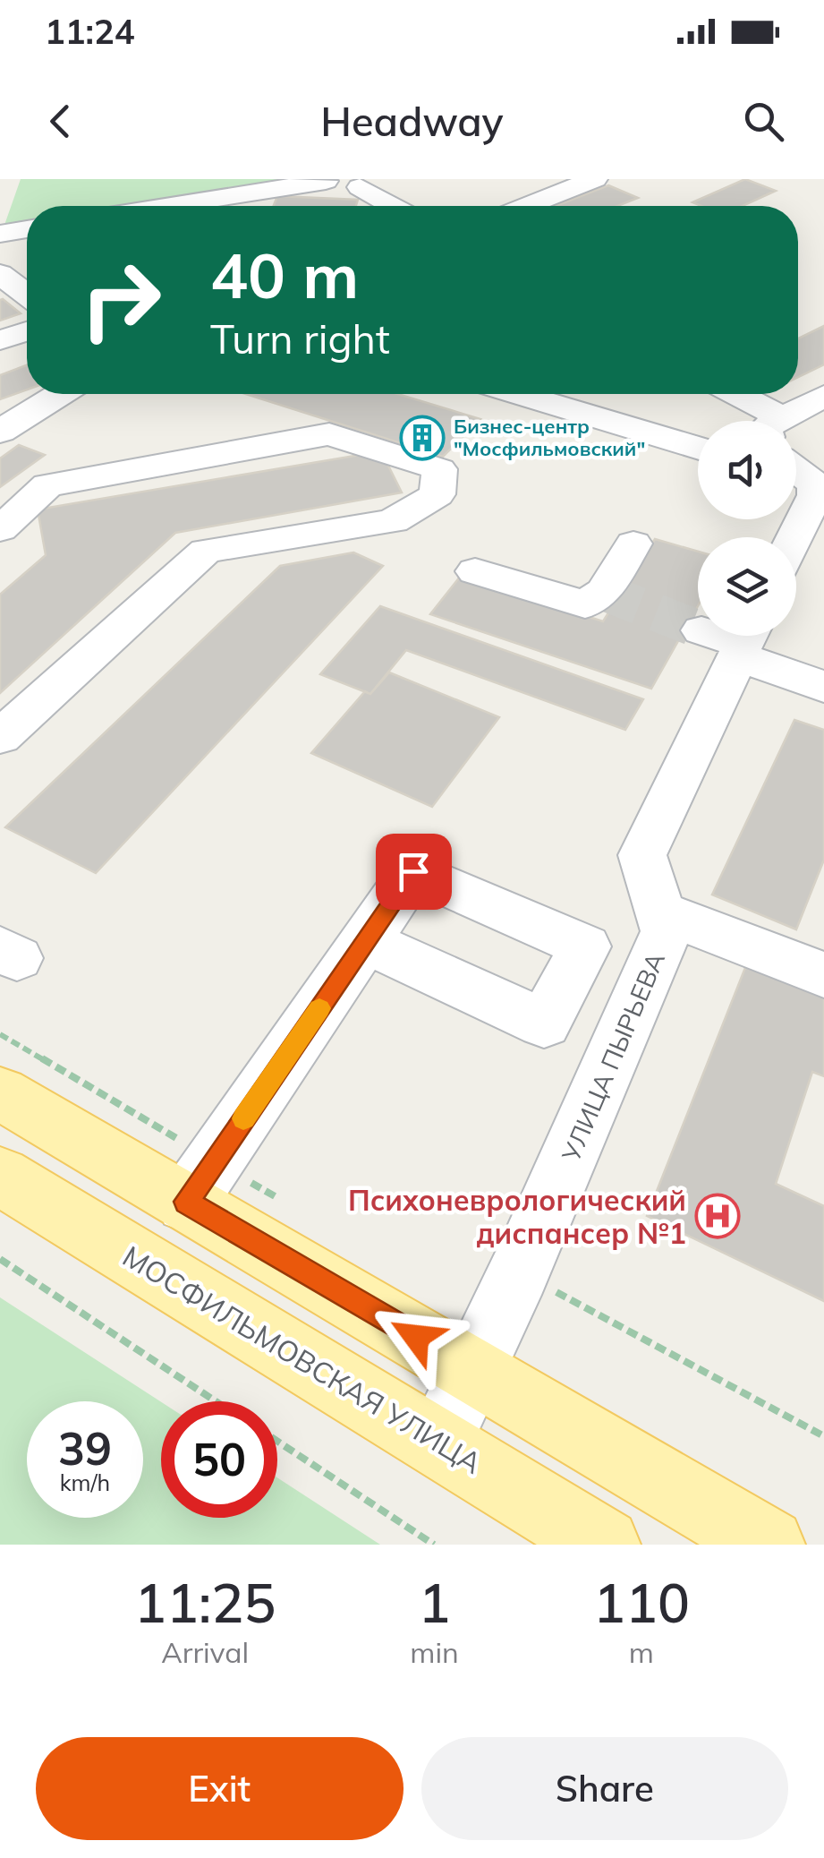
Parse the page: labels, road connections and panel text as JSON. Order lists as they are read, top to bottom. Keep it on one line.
{"streets":{"main road":["МОСФИЛЬМОВСКАЯ УЛИЦА"],"street":["УЛИЦА ПЫРЬЕВА"]},"crossings":[["УЛИЦА ПЫРЬЕВА","МОСФИЛЬМОВСКАЯ УЛИЦА"]],"places":{"building":["Бизнес-центр \"Мосфильмовский\""],"hospital":["Психоневрологический диспансер №1"]},"page":{"status":"11:24","header":"Headway","turn":["40 m","Turn right"],"speed":"39 km/h","limit":"50","eta":["11:25","Arrival","1","min","110","m"],"buttons":["Exit","Share"]}}
